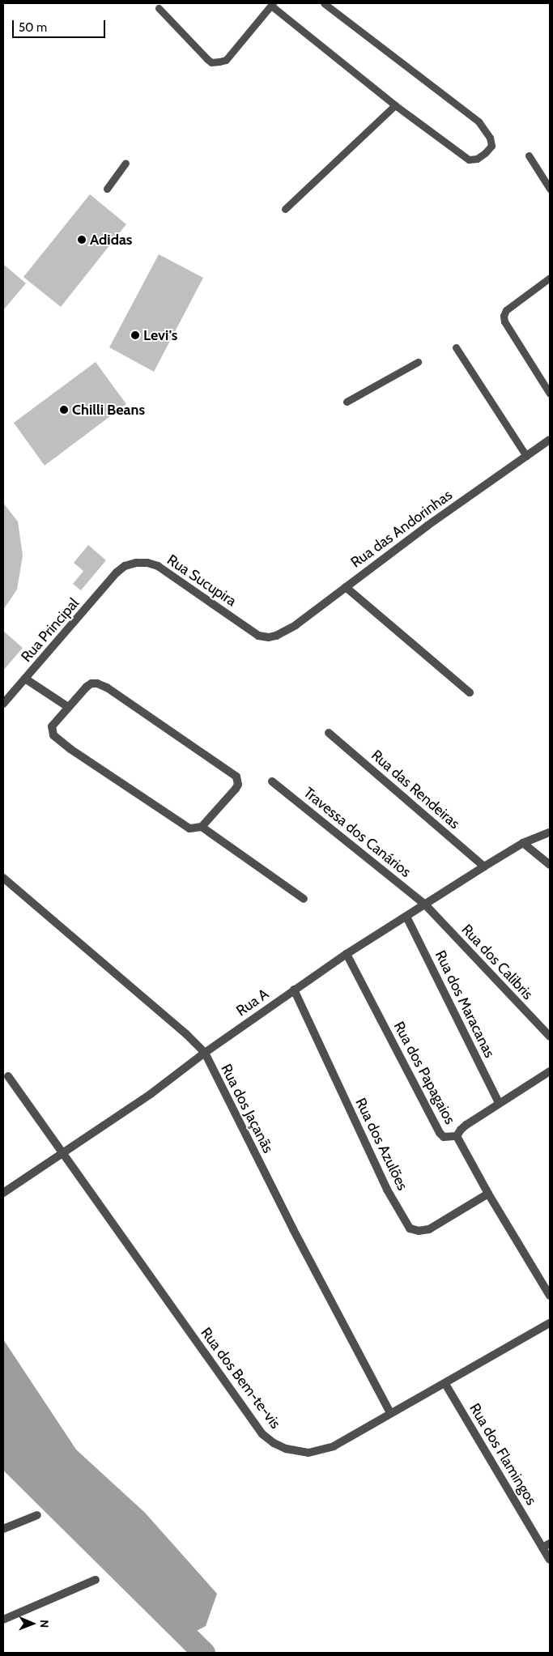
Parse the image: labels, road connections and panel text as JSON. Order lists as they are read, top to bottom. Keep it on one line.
{"streets":{"street":["Rua das Andorinhas","Rua Sucupira","Rua Principal","Rua das Rendeiras","Travessa dos Canários","Rua dos Calibris","Rua A","Rua dos Maracanas","Rua dos Papagaios","Rua dos Jaçanãs","Rua dos Azulões","Rua dos Bem-te-vis","Rua dos Flamingos"]},"crossings":[["Rua das Andorinhas","Rua Sucupira"],["Rua Sucupira","Rua Principal"],["Rua das Rendeiras","Rua A"],["Travessa dos Canários","Rua dos Calibris"],["Travessa dos Canários","Rua A"],["Rua dos Calibris","Rua A"],["Rua A","Rua dos Maracanas"],["Rua A","Rua dos Papagaios"],["Rua A","Rua dos Jaçanãs"],["Rua A","Rua dos Azulões"],["Rua A","Rua dos Bem-te-vis"],["Rua dos Papagaios","Rua dos Azulões"],["Rua dos Jaçanãs","Rua dos Bem-te-vis"],["Rua dos Bem-te-vis","Rua dos Flamingos"]],"places":["Adidas","Levi's","Chilli Beans"],"scale_bar":"50 m","north":"right"}
